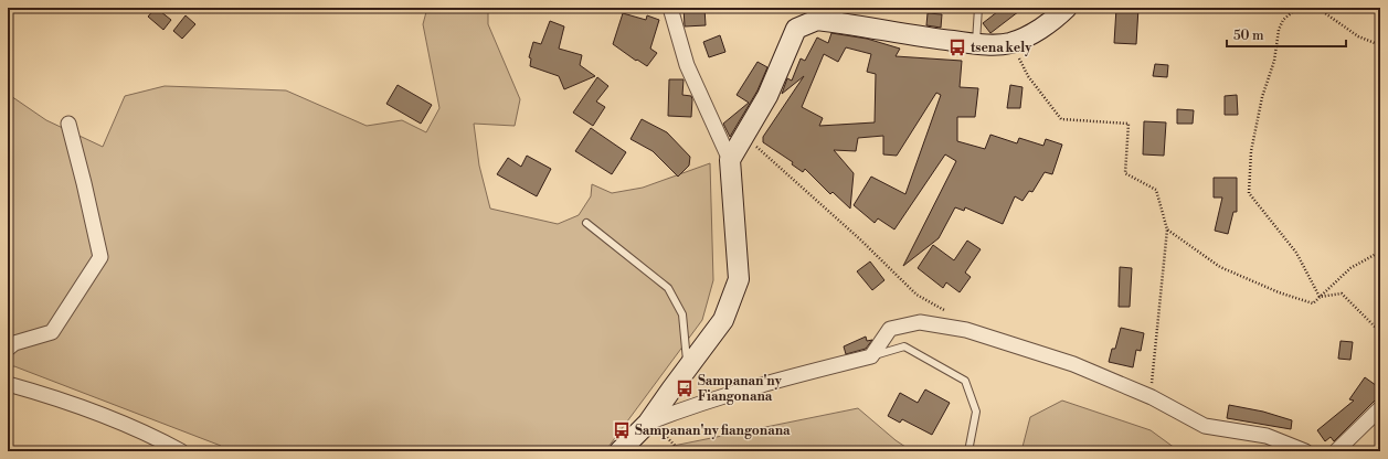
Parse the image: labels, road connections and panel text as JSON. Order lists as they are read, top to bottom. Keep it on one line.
{"places":{"bus stop":["tsena kely","Sampanan'ny Fiangonana","Sampanan'ny fiangonana"]},"scale_bar":"50 m"}
